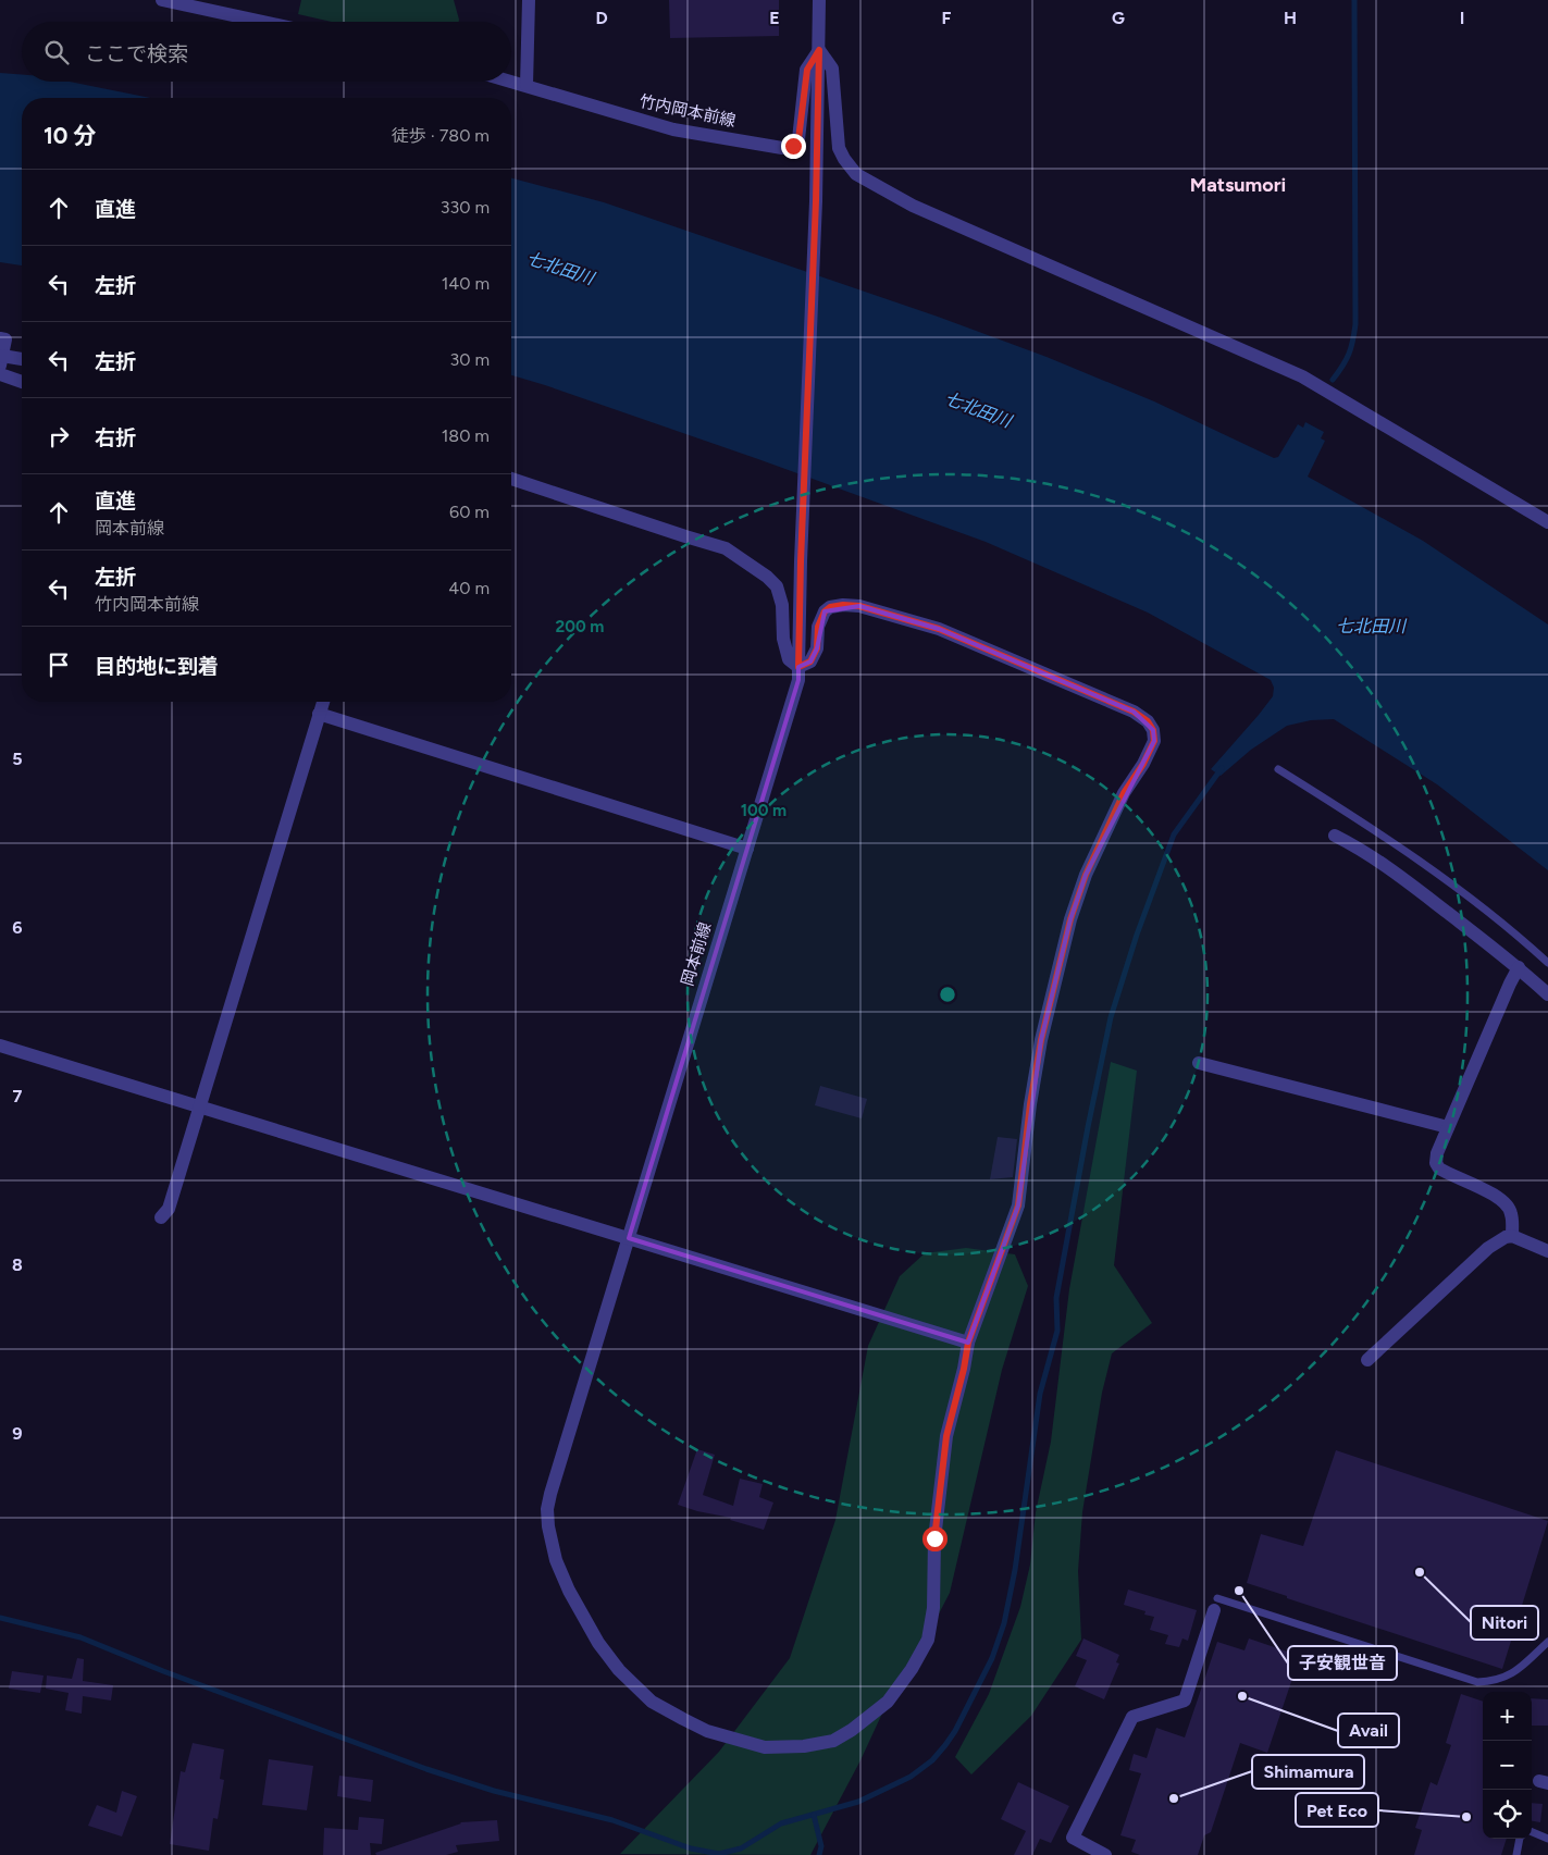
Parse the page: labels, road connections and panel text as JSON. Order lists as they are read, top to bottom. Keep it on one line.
{"streets":{"street":["竹内岡本前線","岡本前線"]},"districts":["Matsumori"],"water":["七北田川"],"places":["Nitori","子安観世音","Avail","Shimamura","Pet Eco"],"page":{"search":"ここで検索","heading":["10 分","徒歩 · 780 m"],"list":[["直進","330 m"],["左折","140 m"],["左折","30 m"],["右折","180 m"],["直進","岡本前線","60 m"],["左折","竹内岡本前線","40 m"],"目的地に到着"],"map_buttons":["+","−"]},"grid":{"columns":["D","E","F","G","H","I"],"rows":["5","6","7","8","9"]},"rings":["200 m","100 m"]}
